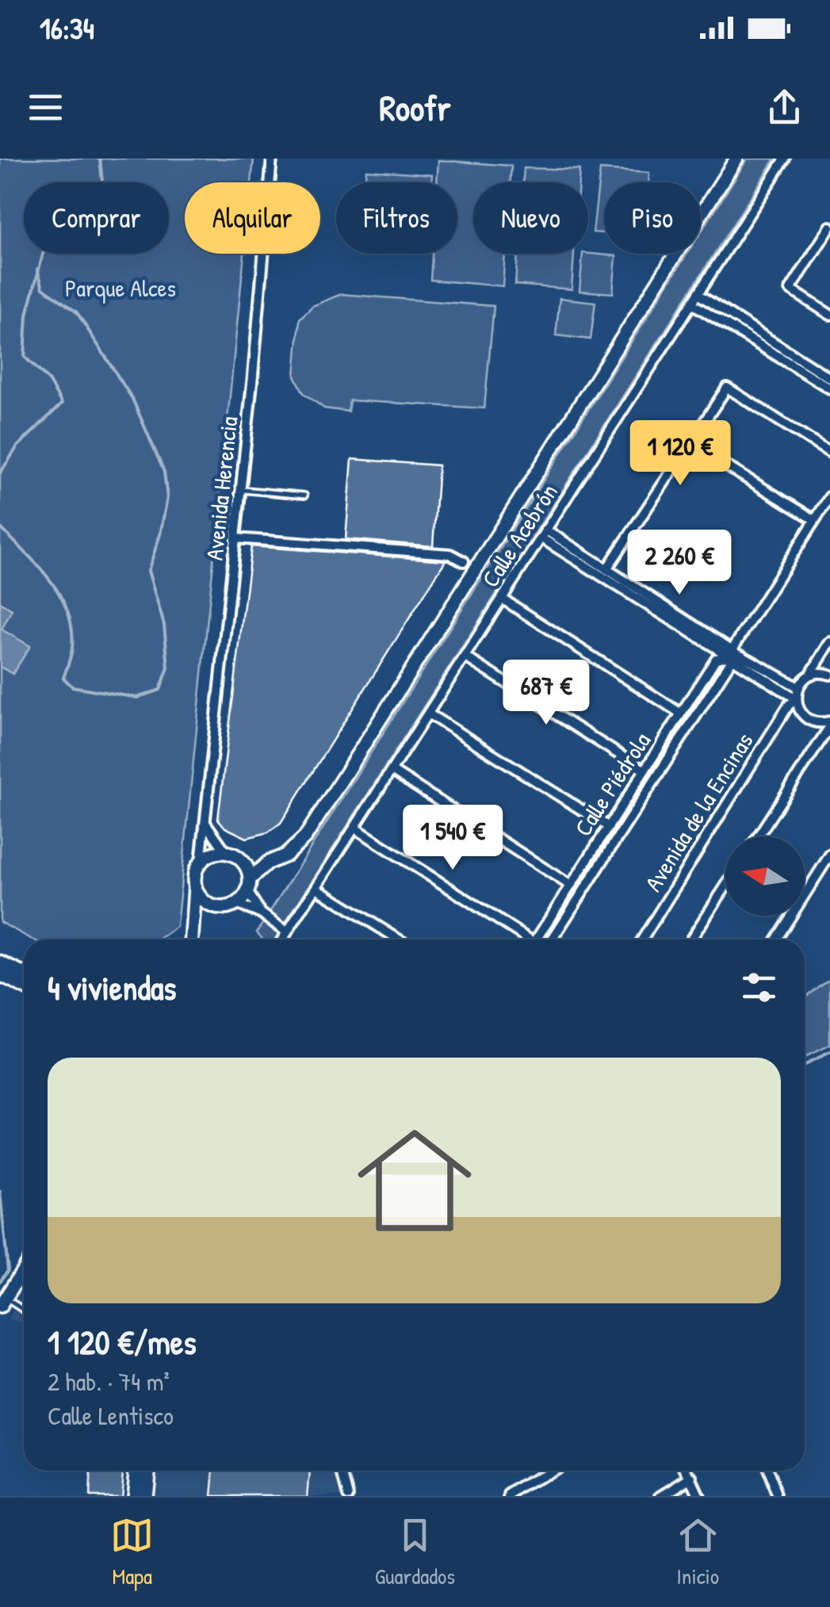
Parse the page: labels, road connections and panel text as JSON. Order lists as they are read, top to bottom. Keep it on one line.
{"streets":{"street":["Avenida Herencia","Calle Acebrón","Calle Piédrola","Avenida de la Encinas"]},"parks":["Parque Alces"],"north":"left","page":{"status":"16:34","header":"Roofr","chip":["Comprar","Alquilar","Filtros","Nuevo","Piso"],"price":["1 120 €","2 260 €","687 €","1 540 €"],"heading":"4 viviendas","list":[{"name":"1 120 €/mes","note":"2 hab. · 74 m² · Calle Lentisco"}],"tabs":["Mapa","Guardados","Inicio"]}}
